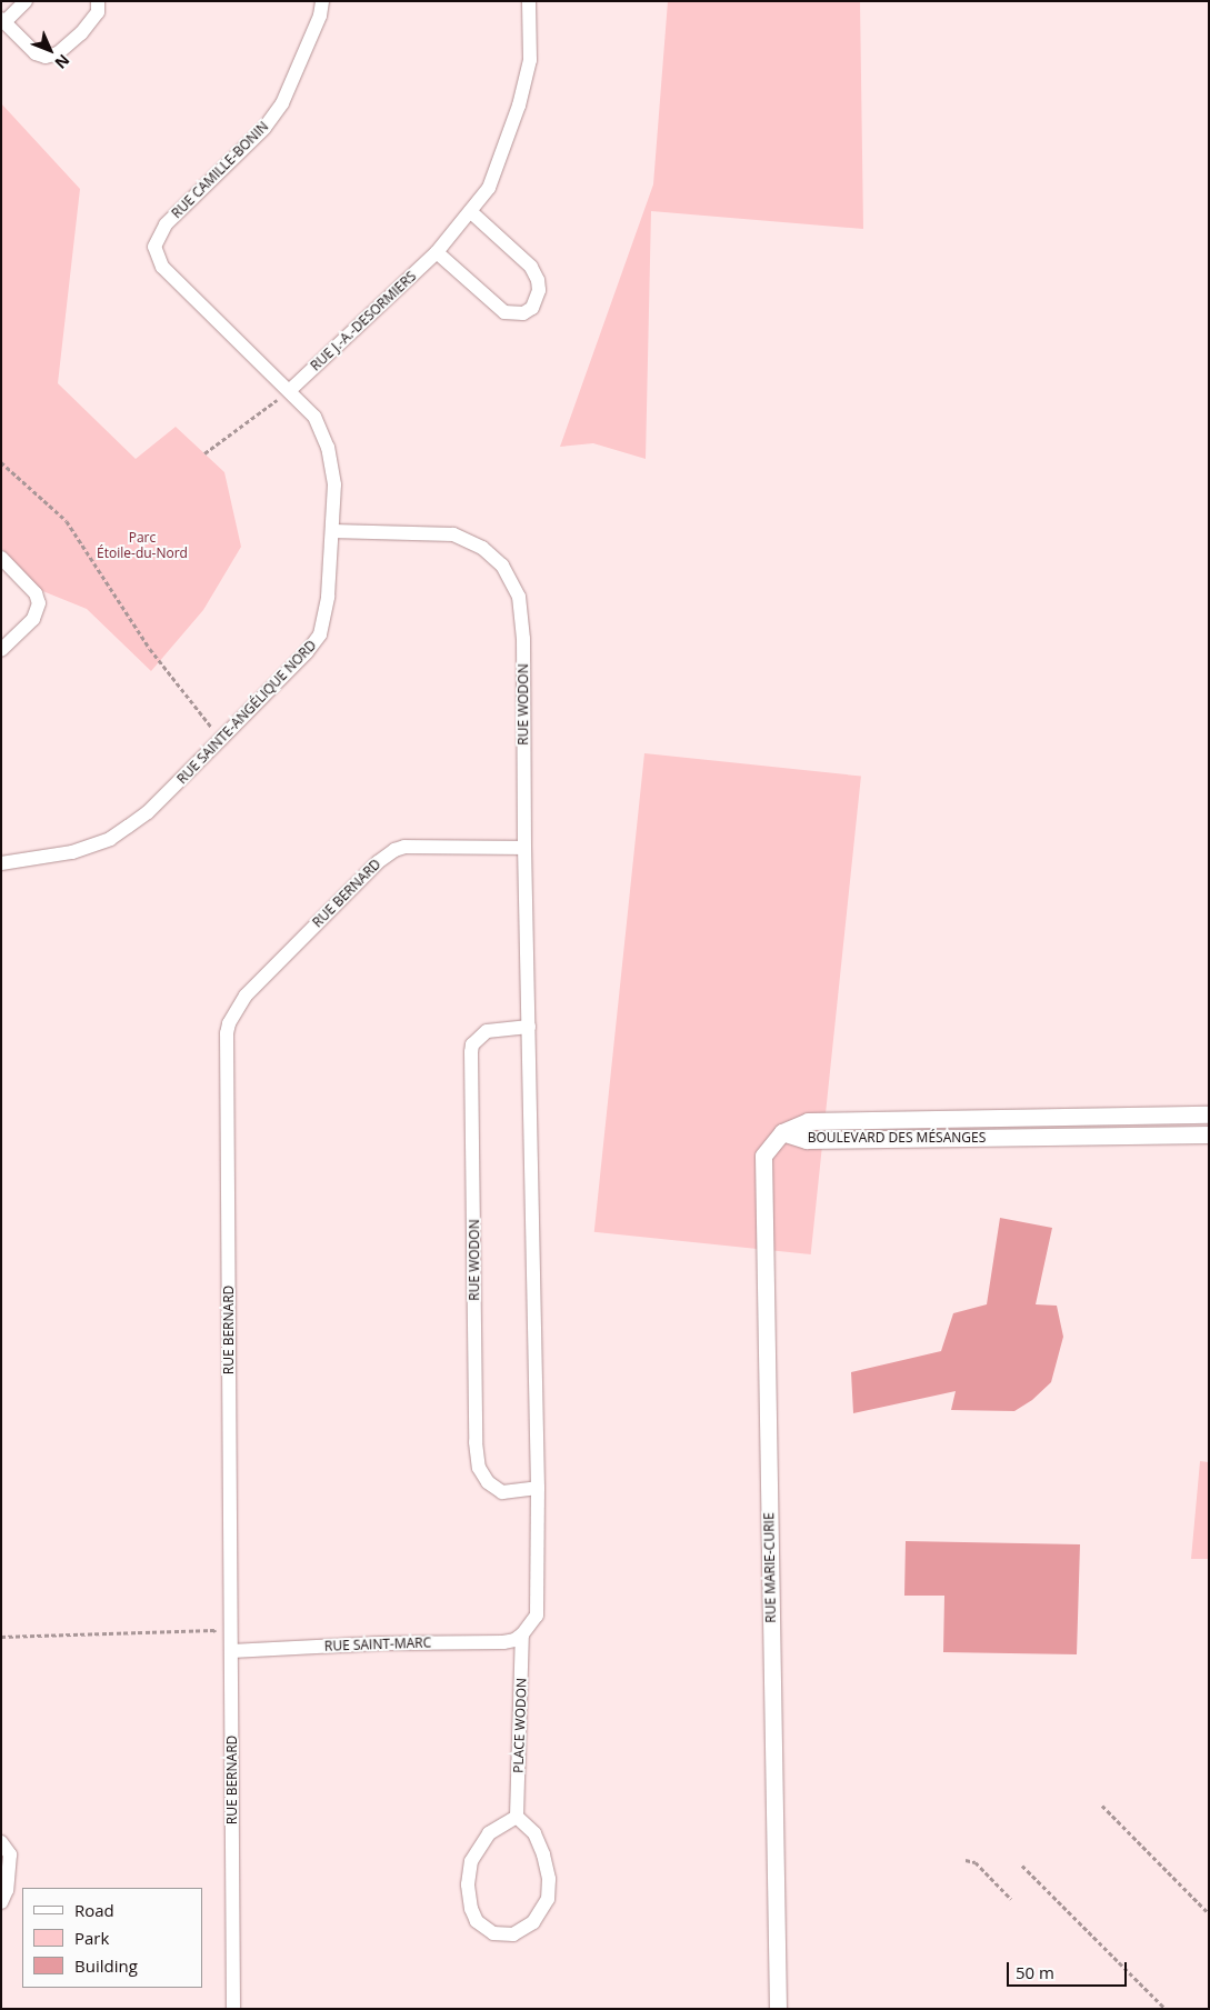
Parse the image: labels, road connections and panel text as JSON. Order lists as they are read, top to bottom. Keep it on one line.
{"streets":{"street":["RUE CAMILLE-BONIN","RUE J.-A.-DESORMIERS","RUE WODON","RUE SAINTE-ANGÉLIQUE NORD","RUE BERNARD","BOULEVARD DES MÉSANGES","RUE MARIE-CURIE","RUE SAINT-MARC","PLACE WODON"]},"crossings":[["RUE CAMILLE-BONIN","RUE J.-A.-DESORMIERS"],["RUE CAMILLE-BONIN","RUE SAINTE-ANGÉLIQUE NORD"],["RUE J.-A.-DESORMIERS","RUE SAINTE-ANGÉLIQUE NORD"],["RUE WODON","RUE SAINTE-ANGÉLIQUE NORD"],["RUE WODON","RUE BERNARD"],["RUE WODON","RUE SAINT-MARC"],["RUE WODON","PLACE WODON"],["RUE BERNARD","RUE SAINT-MARC"],["BOULEVARD DES MÉSANGES","RUE MARIE-CURIE"],["RUE SAINT-MARC","PLACE WODON"]],"parks":["Parc Étoile-du-Nord"],"legend":["Road","Park","Building"],"scale_bar":"50 m","north":"bottom right"}
